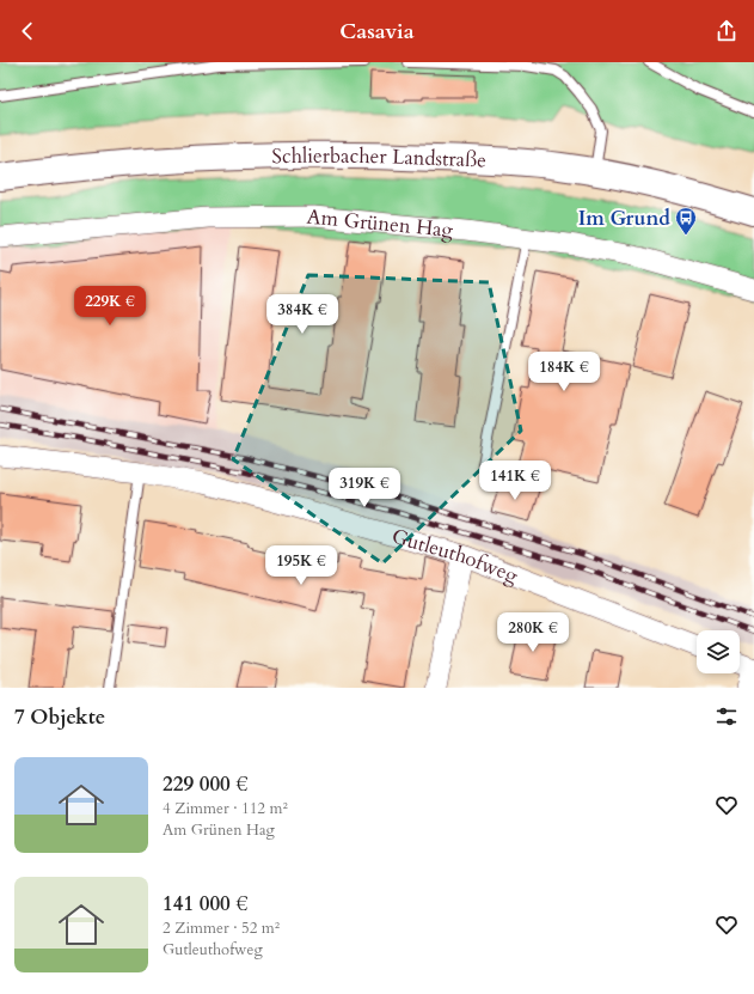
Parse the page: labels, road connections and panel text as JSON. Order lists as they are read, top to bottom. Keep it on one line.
{"streets":{"main road":["Schlierbacher Landstraße"],"street":["Am Grünen Hag","Gutleuthofweg"]},"places":{"bus stop":["Im Grund"]},"page":{"header":"Casavia","price":["229K €","384K €","184K €","141K €","319K €","195K €","280K €"],"heading":"7 Objekte","list":[{"name":"229 000 €","note":"4 Zimmer · 112 m² · Am Grünen Hag"},{"name":"141 000 €","note":"2 Zimmer · 52 m² · Gutleuthofweg"}]}}
